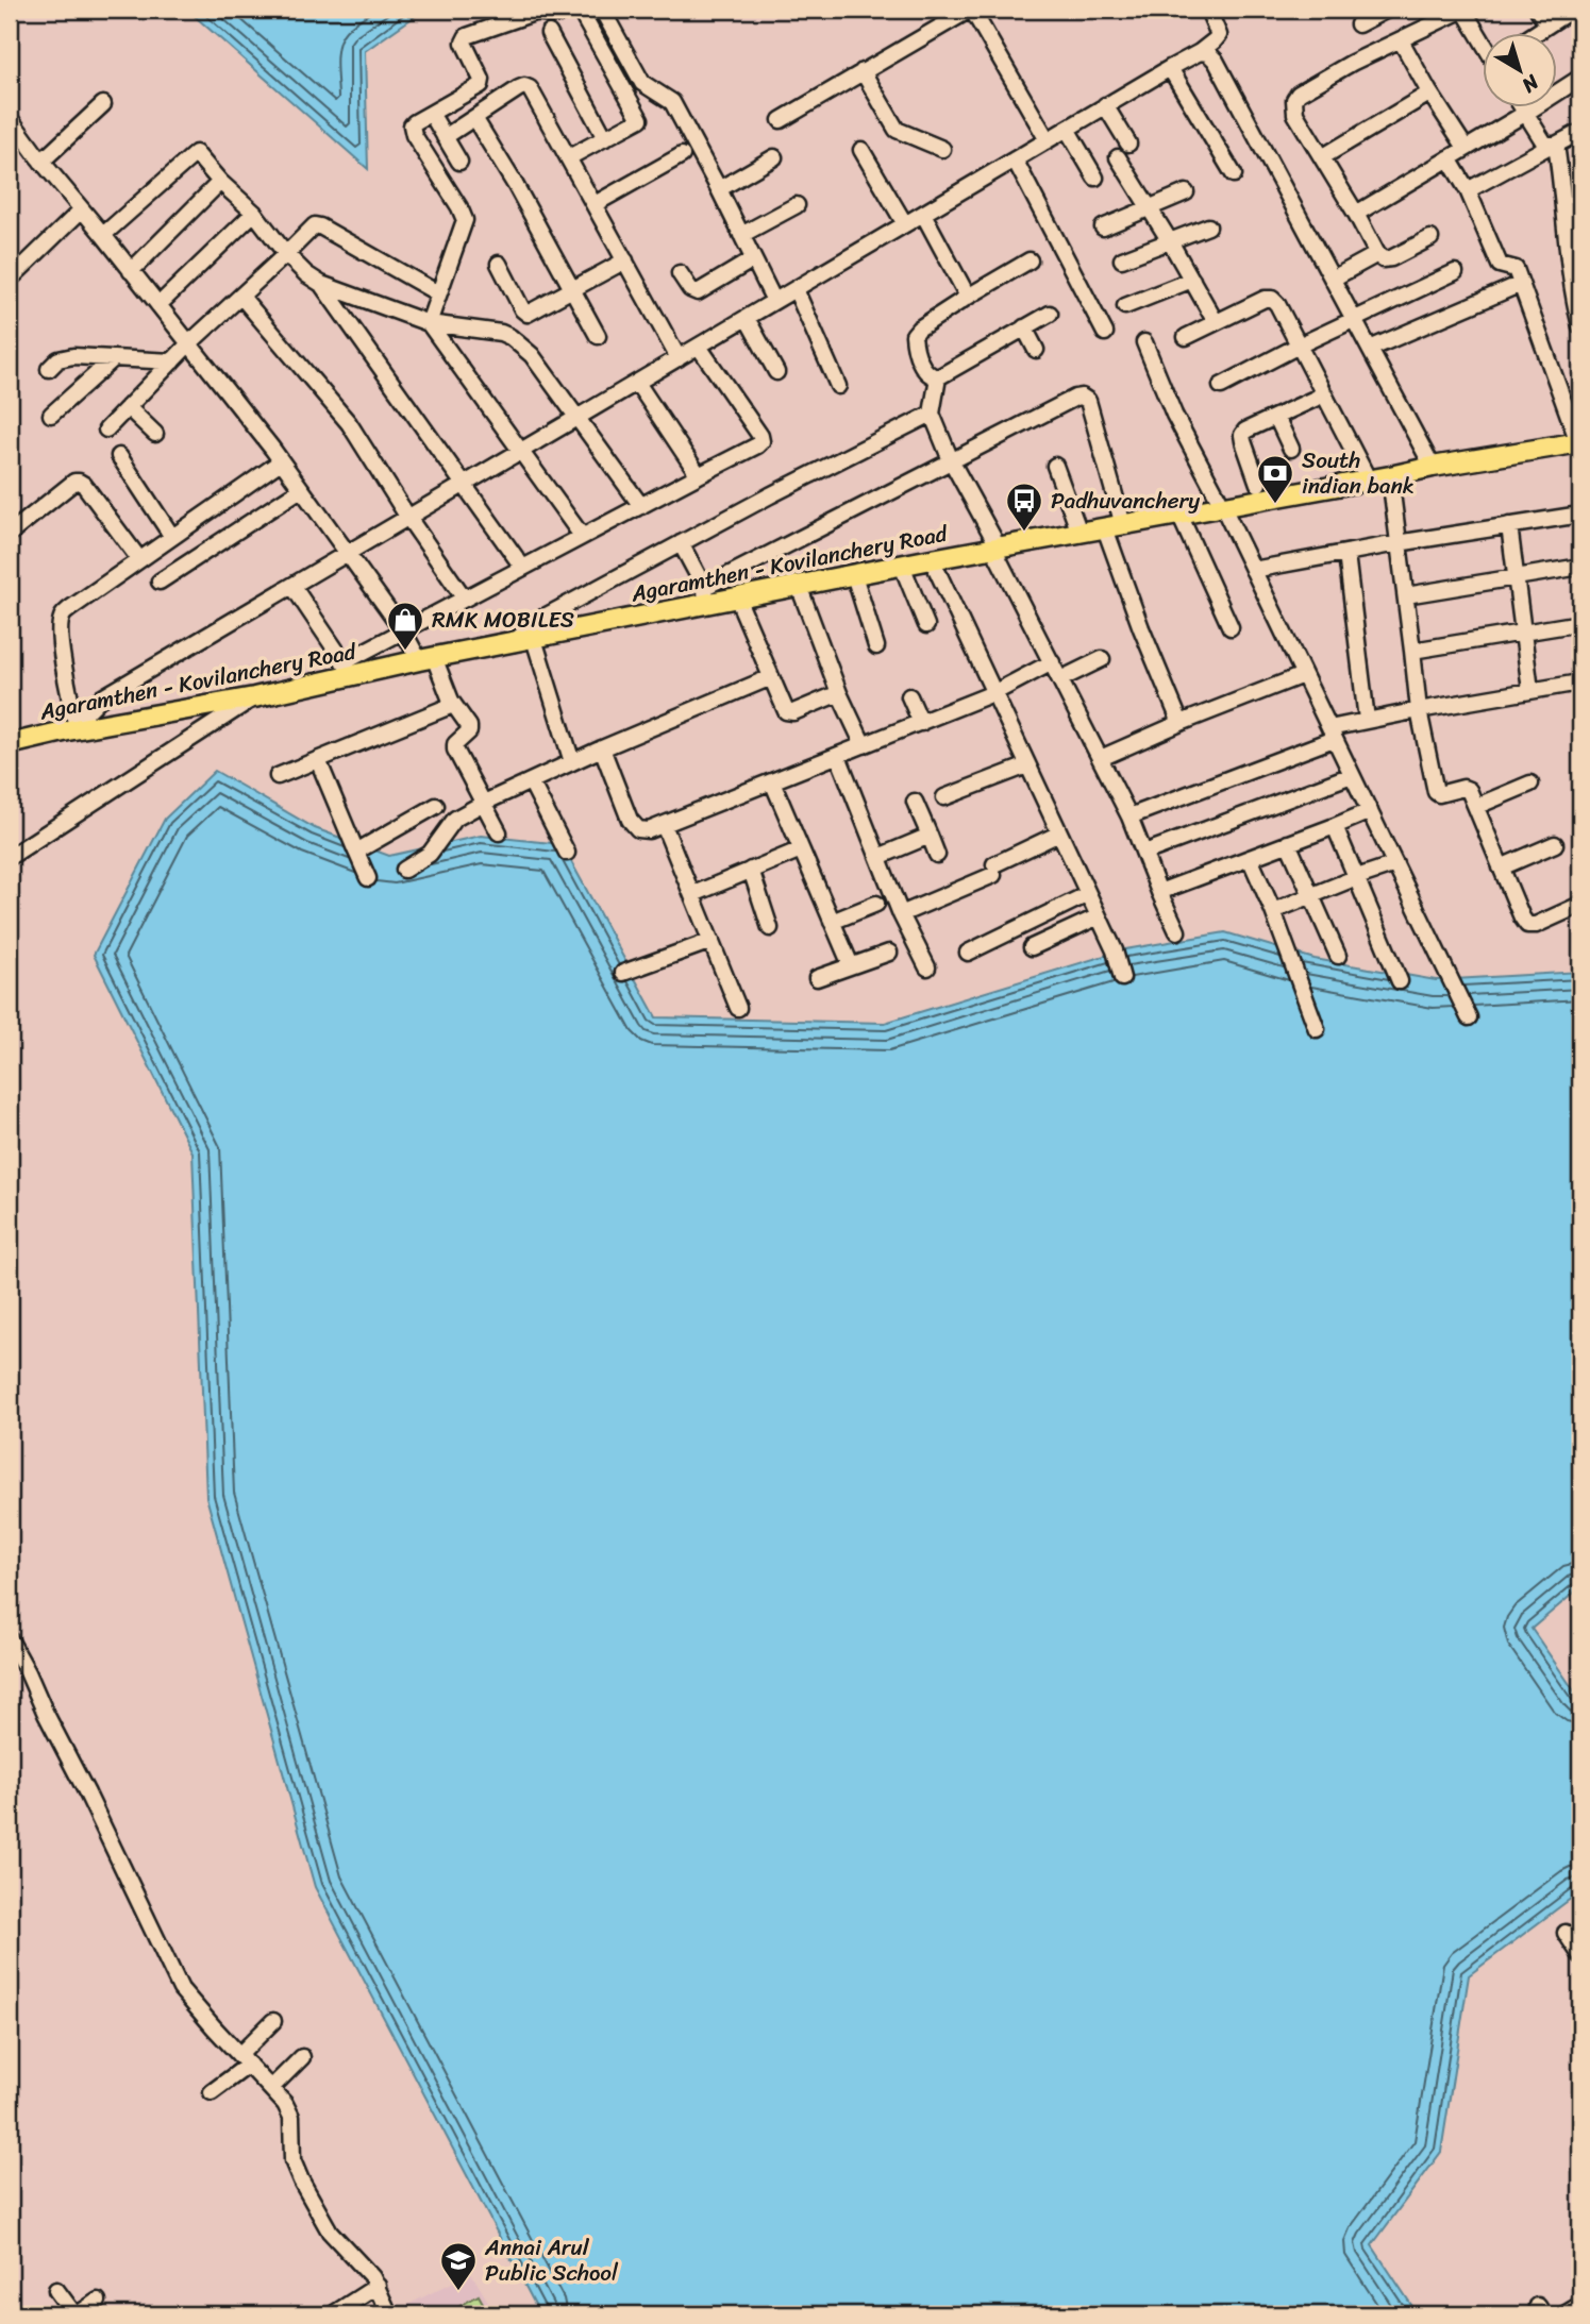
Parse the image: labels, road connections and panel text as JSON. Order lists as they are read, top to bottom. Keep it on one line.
{"streets":{"main road":["Agaramthen - Kovilanchery Road"]},"places":{"bank":["South indian bank"],"bus stop":["Padhuvanchery"],"shop":["RMK MOBILES"],"school or university":["Annai Arul Public School"]},"north":"bottom right"}
